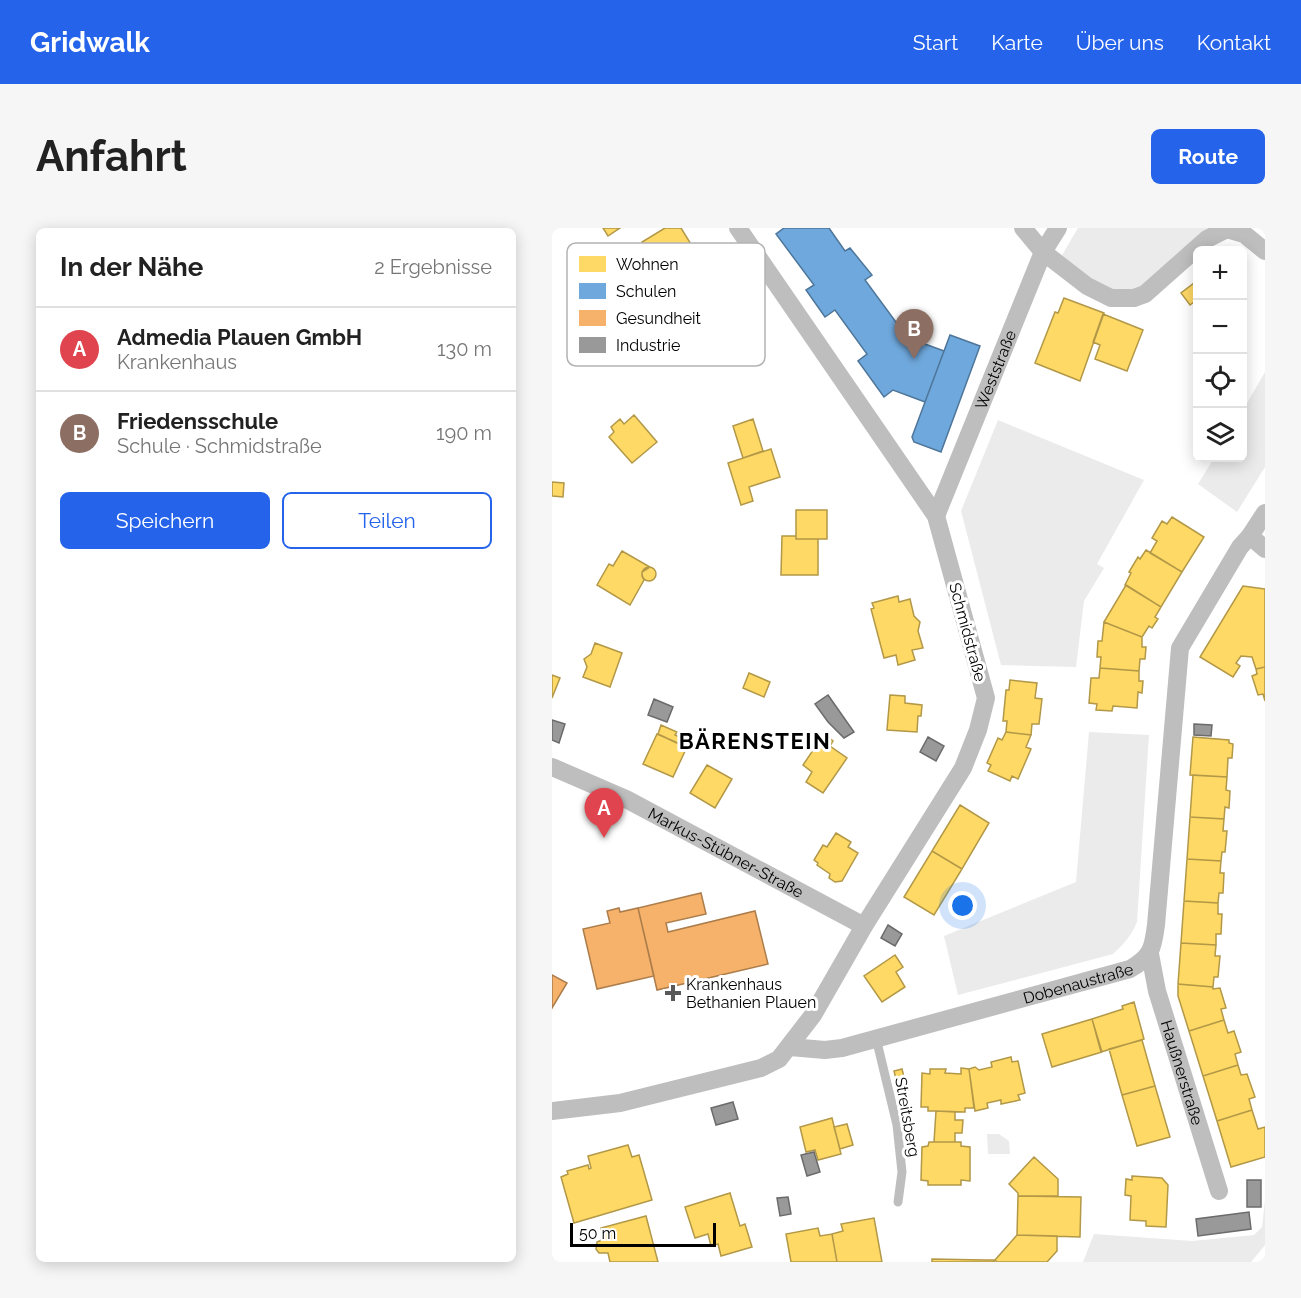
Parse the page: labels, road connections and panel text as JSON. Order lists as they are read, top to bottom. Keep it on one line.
{"streets":{"street":["Weststraße","Schmidstraße","Markus-Stübner-Straße","Dobenaustraße","Haußnerstraße"],"lane":["Streitsberg"]},"crossings":[["Weststraße","Schmidstraße"],["Schmidstraße","Markus-Stübner-Straße"],["Schmidstraße","Dobenaustraße"],["Dobenaustraße","Haußnerstraße"],["Dobenaustraße","Streitsberg"]],"districts":["BÄRENSTEIN"],"places":{"health":["Krankenhaus Bethanien Plauen"]},"legend":["Wohnen","Schulen","Gesundheit","Industrie"],"scale_bar":"50 m","page":{"header":"Gridwalk","nav":["Start","Karte","Über uns","Kontakt"],"buttons":["Route",["Speichern","Teilen"]],"title":"Anfahrt","heading":["In der Nähe","2 Ergebnisse"],"map_buttons":["+","−"],"list":[{"mark":"A","name":"Admedia Plauen GmbH","note":"Krankenhaus","value":"130 m"},{"mark":"B","name":"Friedensschule","note":"Schule · Schmidstraße","value":"190 m"}],"pins":["B","A"],"scale":"50 m"}}
